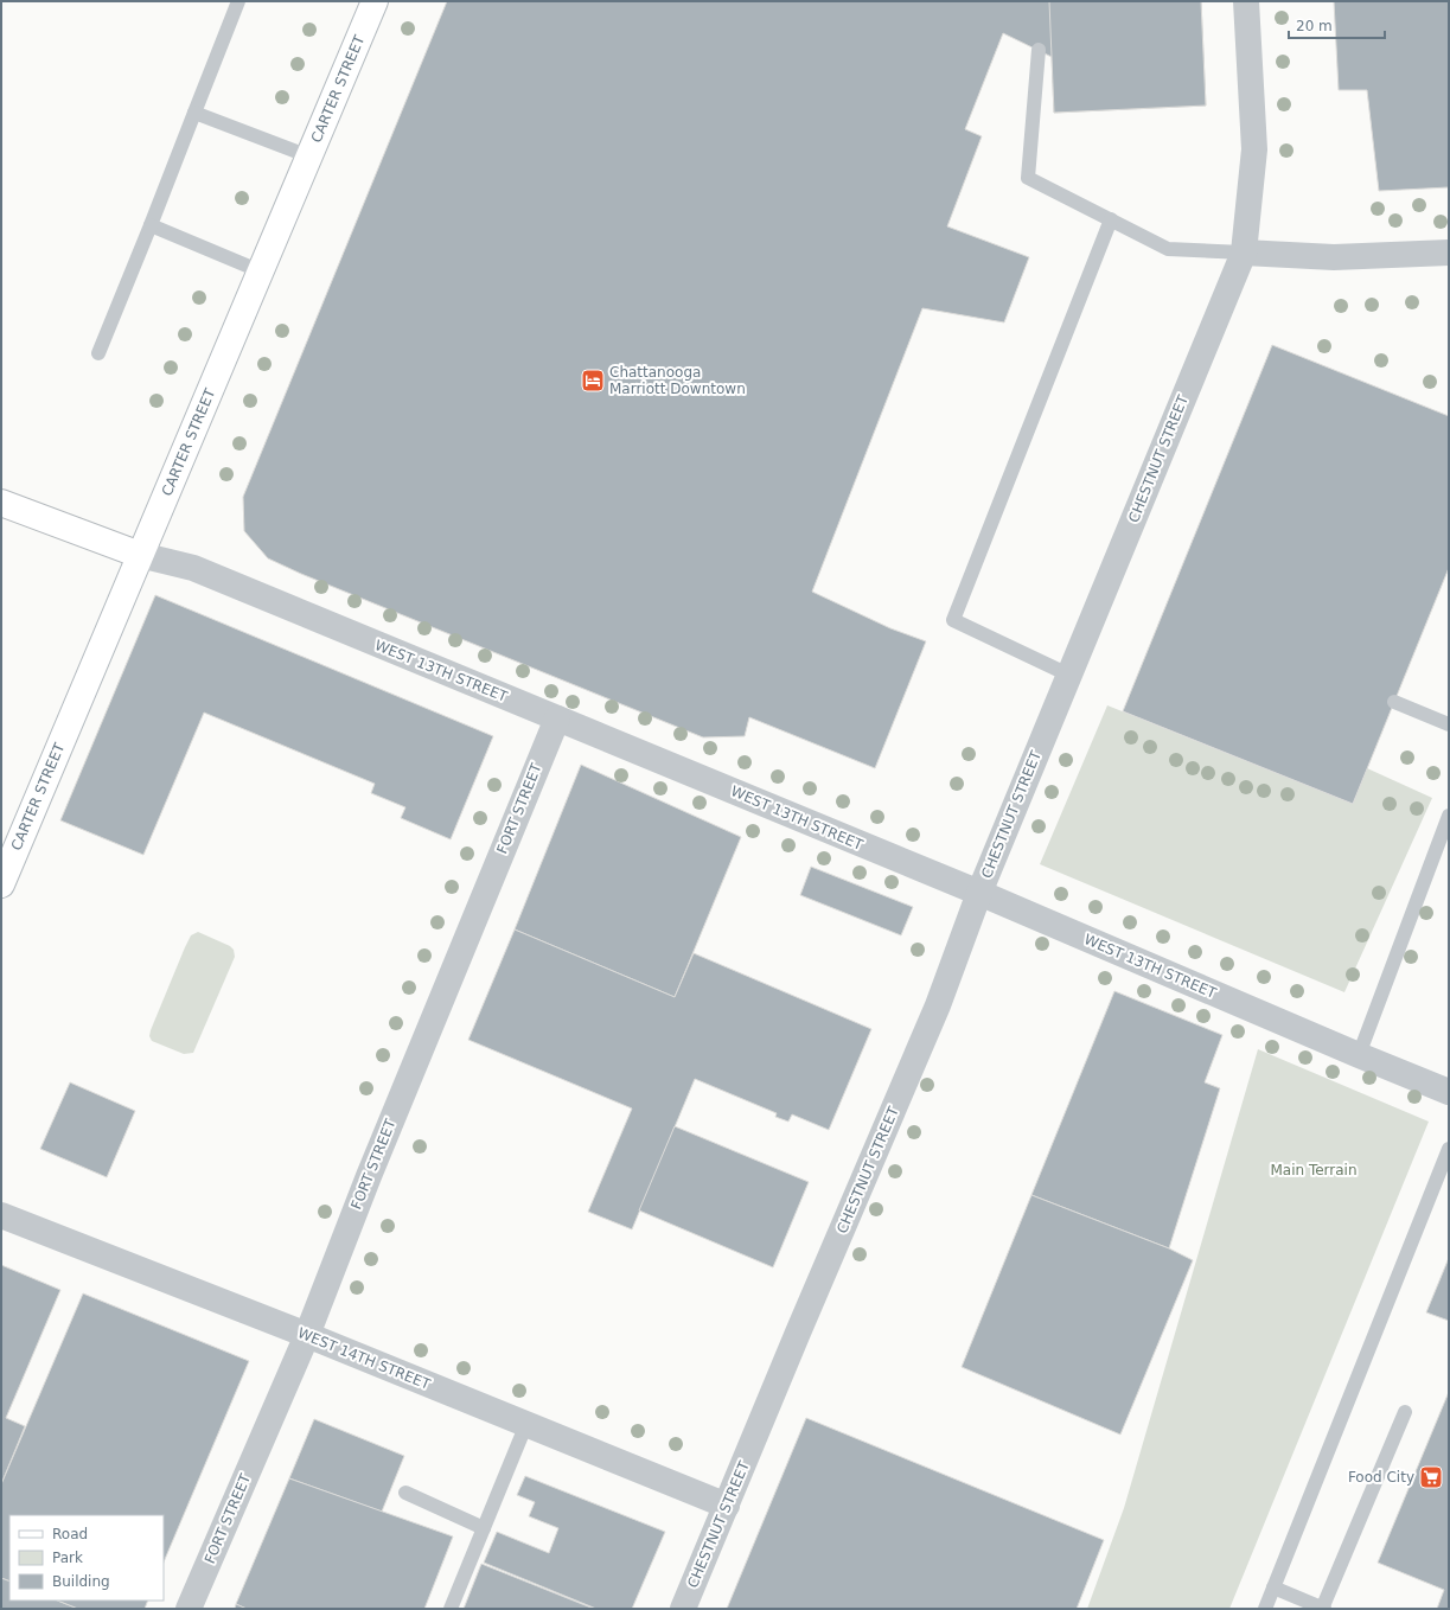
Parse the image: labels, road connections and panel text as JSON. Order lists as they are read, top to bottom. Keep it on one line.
{"streets":{"main road":["CARTER STREET"],"street":["CHESTNUT STREET","WEST 13TH STREET","FORT STREET","WEST 14TH STREET"]},"crossings":[["CARTER STREET","WEST 13TH STREET"],["CHESTNUT STREET","WEST 13TH STREET"],["CHESTNUT STREET","WEST 14TH STREET"],["WEST 13TH STREET","FORT STREET"],["FORT STREET","WEST 14TH STREET"]],"parks":["Main Terrain"],"places":{"hotel":["Chattanooga Marriott Downtown"],"supermarket":["Food City"]},"legend":["Road","Park","Building"],"scale_bar":"20 m"}
